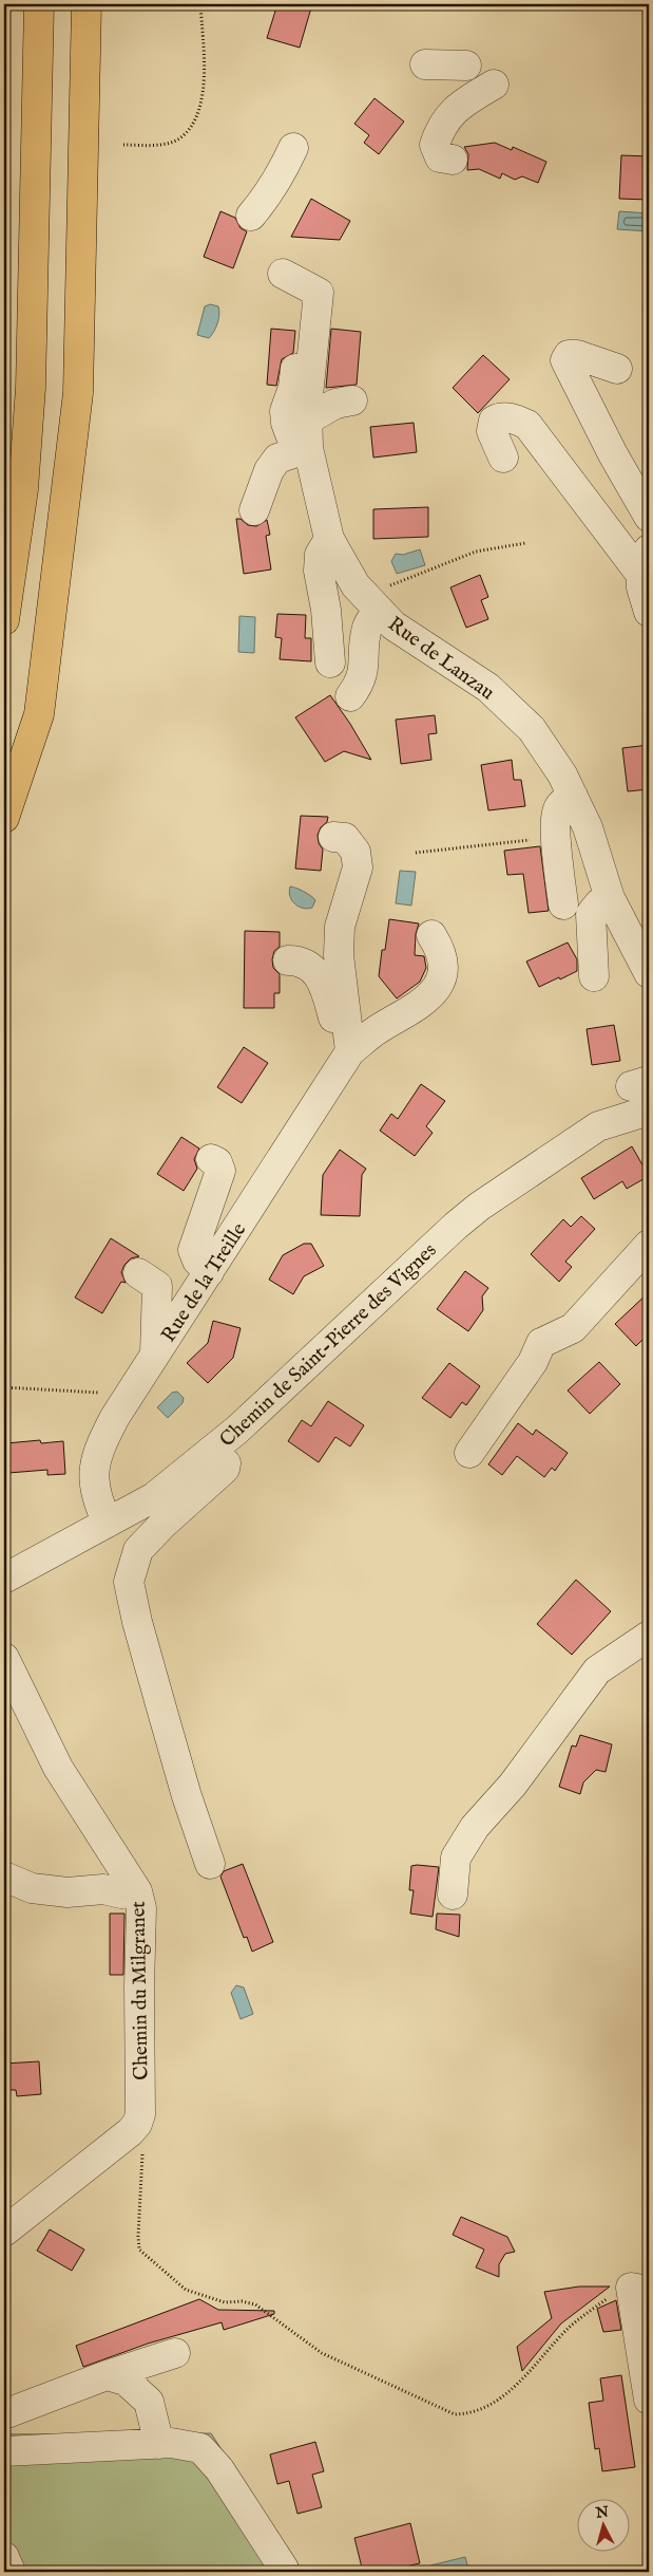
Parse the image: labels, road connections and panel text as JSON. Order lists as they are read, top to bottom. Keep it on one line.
{"streets":{"street":["Rue de Lanzau","Rue de la Treille","Chemin de Saint-Pierre des Vignes","Chemin du Milgranet"]},"crossings":[["Rue de la Treille","Chemin de Saint-Pierre des Vignes"]],"north":"top"}
